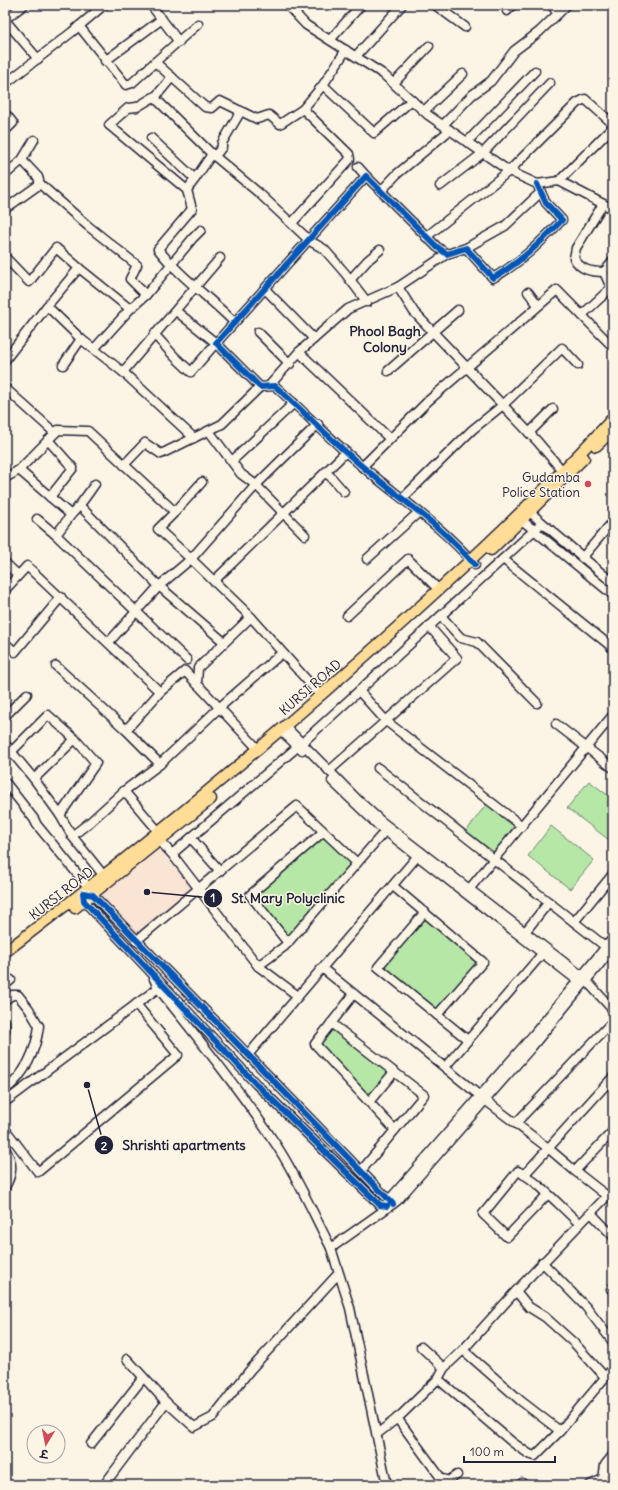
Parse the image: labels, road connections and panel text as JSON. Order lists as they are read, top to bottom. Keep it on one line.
{"streets":{"main road":["KURSI ROAD"]},"districts":["Phool Bagh Colony"],"places":["Gudamba Police Station","St. Mary Polyclinic","Shrishti apartments"],"scale_bar":"100 m","north":"bottom"}
